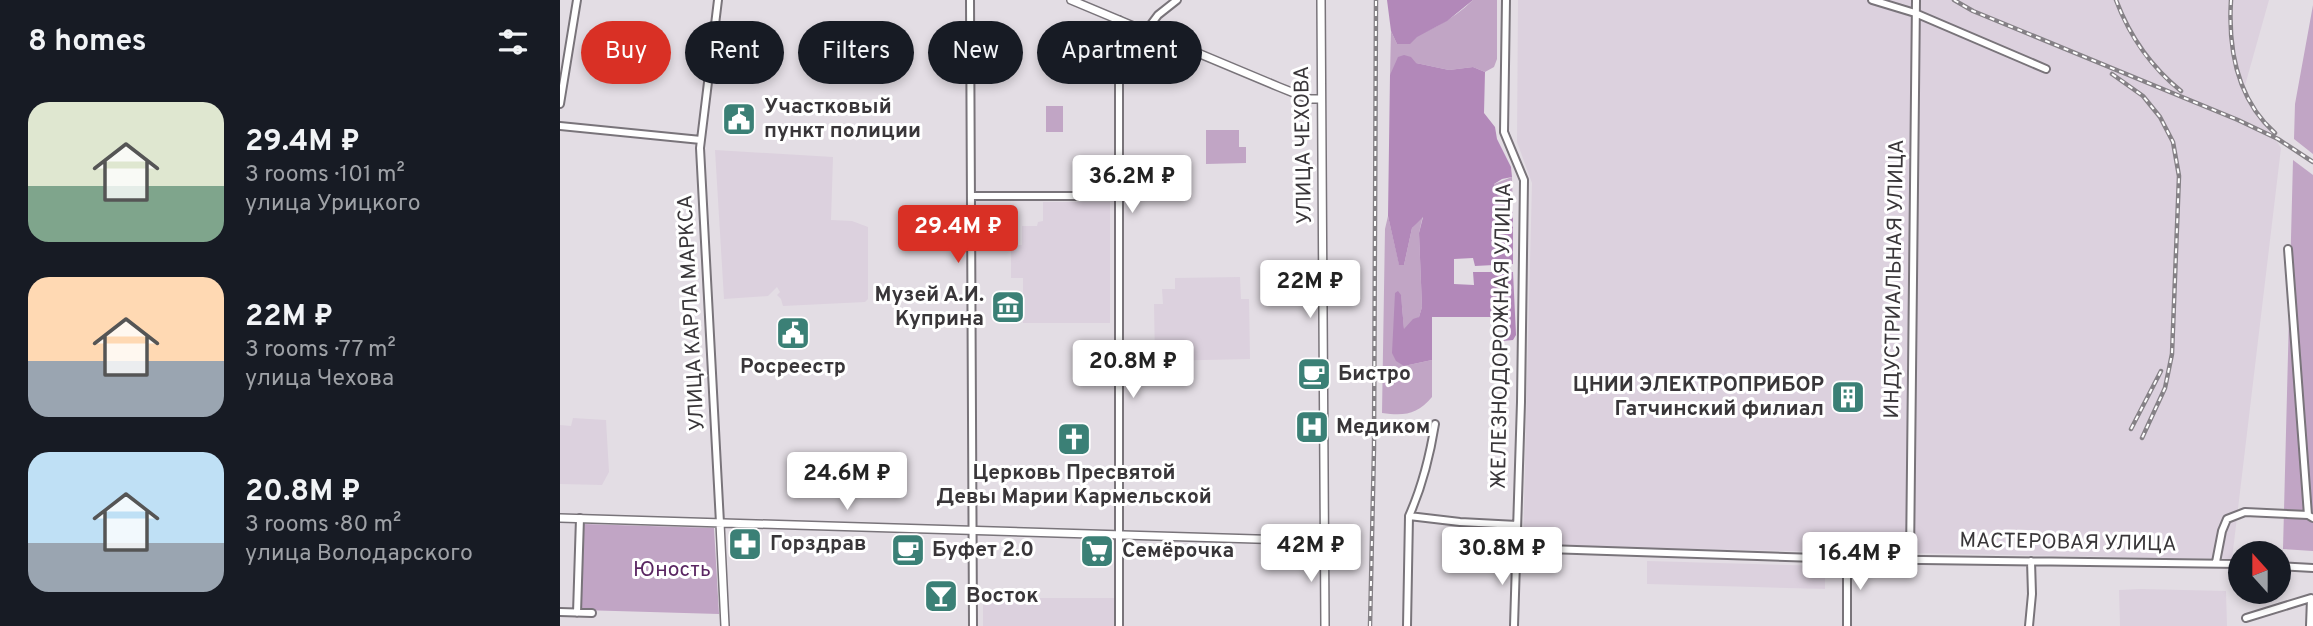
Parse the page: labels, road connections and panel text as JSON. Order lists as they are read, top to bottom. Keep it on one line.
{"streets":{"street":["УЛИЦА ЧЕХОВА","ИНДУСТРИАЛЬНАЯ УЛИЦА","УЛИЦА КАРЛА МАРКСА","ЖЕЛЕЗНОДОРОЖНАЯ УЛИЦА","МАСТЕРОВАЯ УЛИЦА"]},"crossings":[["ИНДУСТРИАЛЬНАЯ УЛИЦА","МАСТЕРОВАЯ УЛИЦА"],["ЖЕЛЕЗНОДОРОЖНАЯ УЛИЦА","МАСТЕРОВАЯ УЛИЦА"]],"parks":["Юность"],"places":{"public building":["Участковый пункт полиции","Росреестр"],"museum":["Музей А.И. Куприна"],"cafe":["Бистро","Буфет 2.0"],"building":["ЦНИИ ЭЛЕКТРОПРИБОР Гатчинский филиал"],"hospital":["Медиком"],"church":["Церковь Пресвятой Девы Марии Кармельской"],"pharmacy":["Горздрав"],"supermarket":["Семёрочка"],"bar":["Восток"]},"north":"top","page":{"heading":"8 homes","chip":["Buy","Rent","Filters","New","Apartment"],"list":[{"name":"29.4M ₽","note":"3 rooms · 101 m² · улица Урицкого"},{"name":"22M ₽","note":"3 rooms · 77 m² · улица Чехова"},{"name":"20.8M ₽","note":"3 rooms · 80 m² · улица Володарского"}],"price":["36.2M ₽","29.4M ₽","22M ₽","20.8M ₽","24.6M ₽","42M ₽","30.8M ₽","16.4M ₽"]}}
